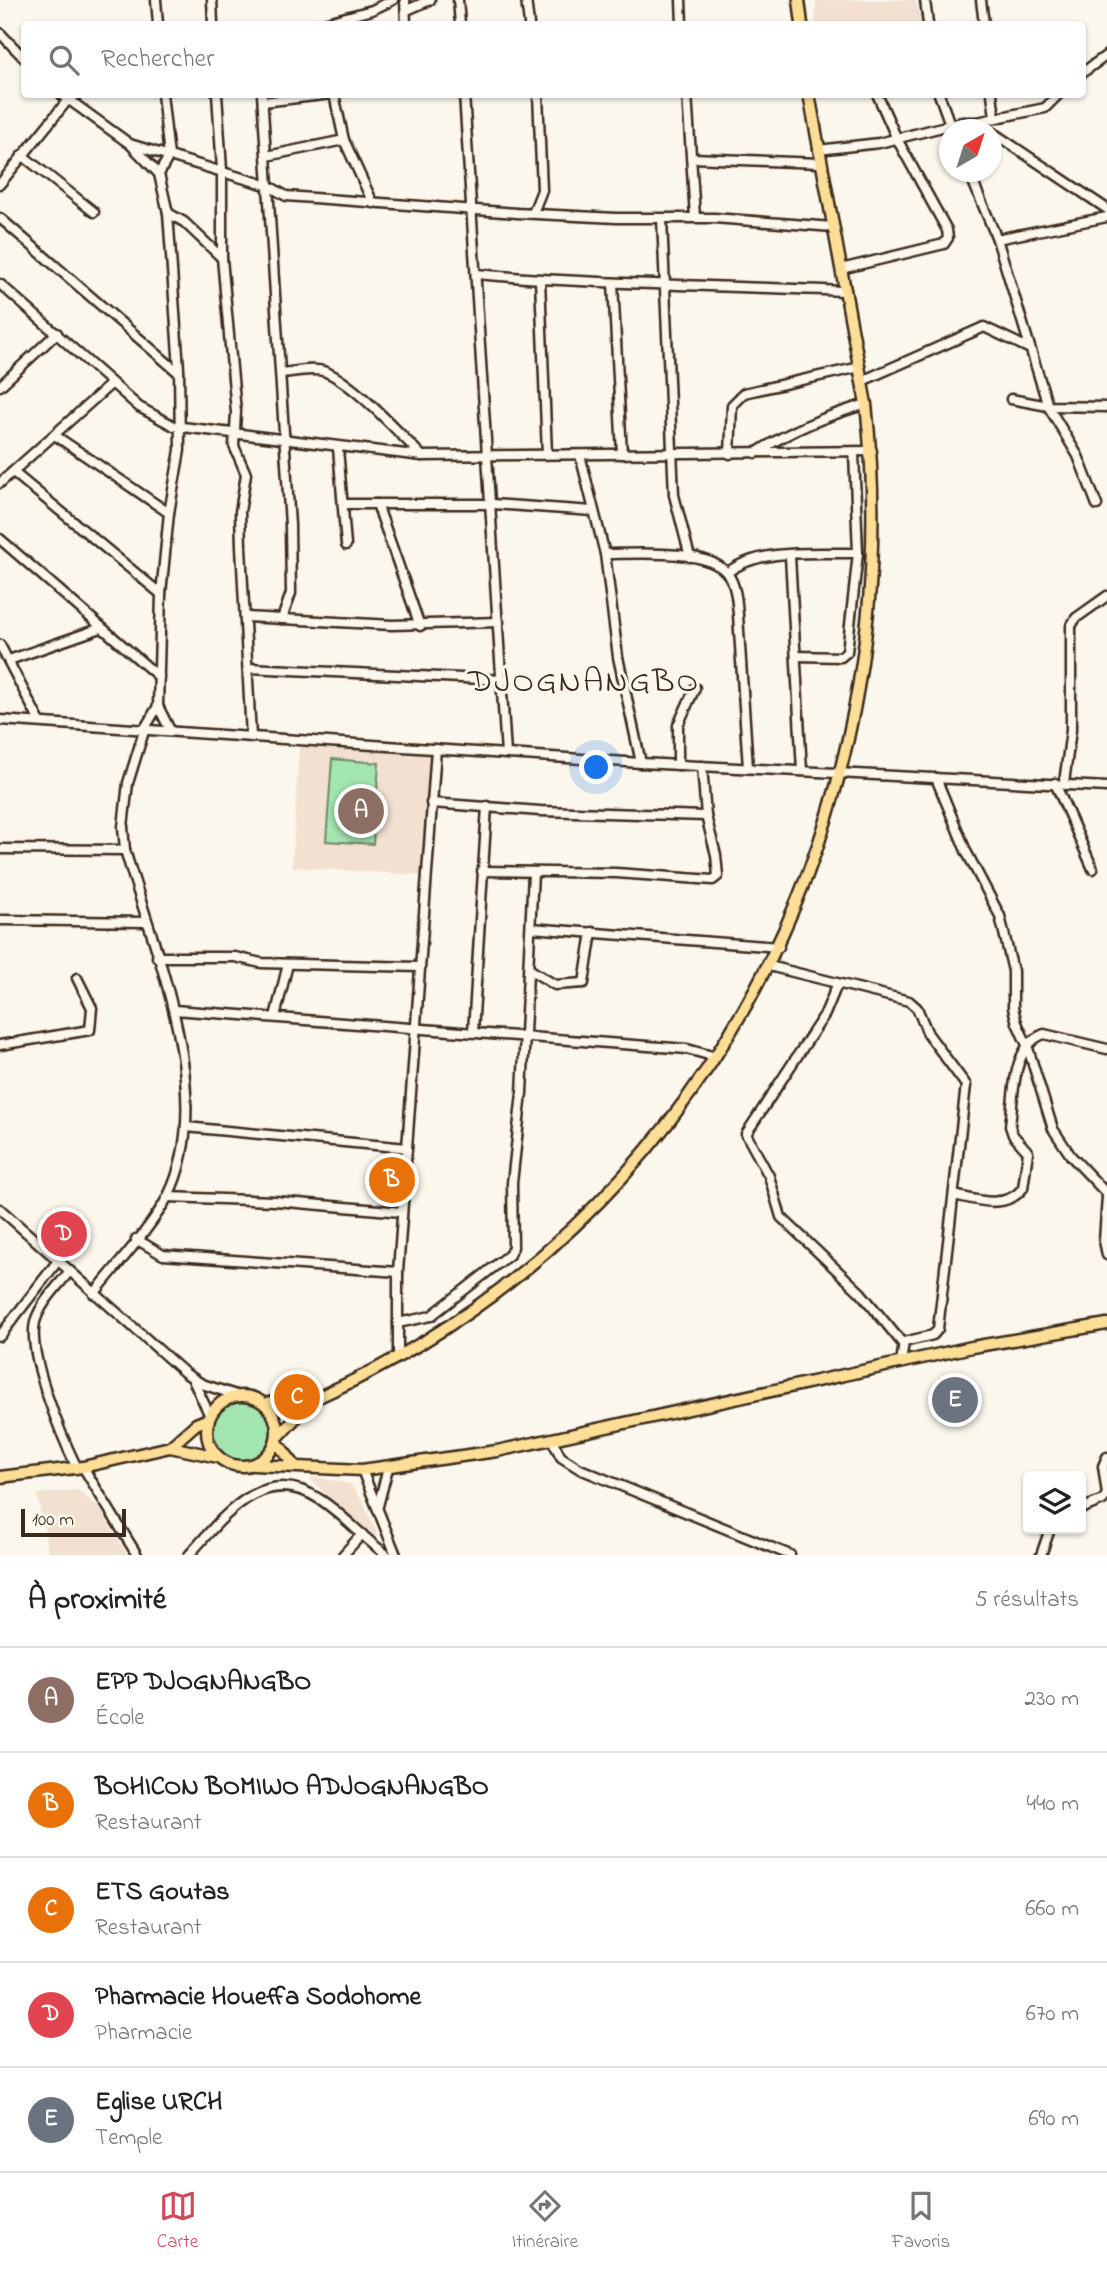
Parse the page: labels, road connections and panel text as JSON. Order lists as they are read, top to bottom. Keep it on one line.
{"districts":["DJOGNANGBO"],"scale_bar":"100 m","north":"top right","page":{"search":"Rechercher","pins":["A","B","D","C","E"],"scale":"100 m","heading":["À proximité","5 résultats"],"list":[{"mark":"A","name":"EPP DJOGNANGBO","note":"École","value":"230 m"},{"mark":"B","name":"BOHICON BOMIWO ADJOGNANGBO","note":"Restaurant","value":"440 m"},{"mark":"C","name":"ETS Goutas","note":"Restaurant","value":"660 m"},{"mark":"D","name":"Pharmacie Houeffa Sodohome","note":"Pharmacie","value":"670 m"},{"mark":"E","name":"Eglise URCH","note":"Temple","value":"690 m"}],"nav":["Carte","Itinéraire","Favoris"]}}
